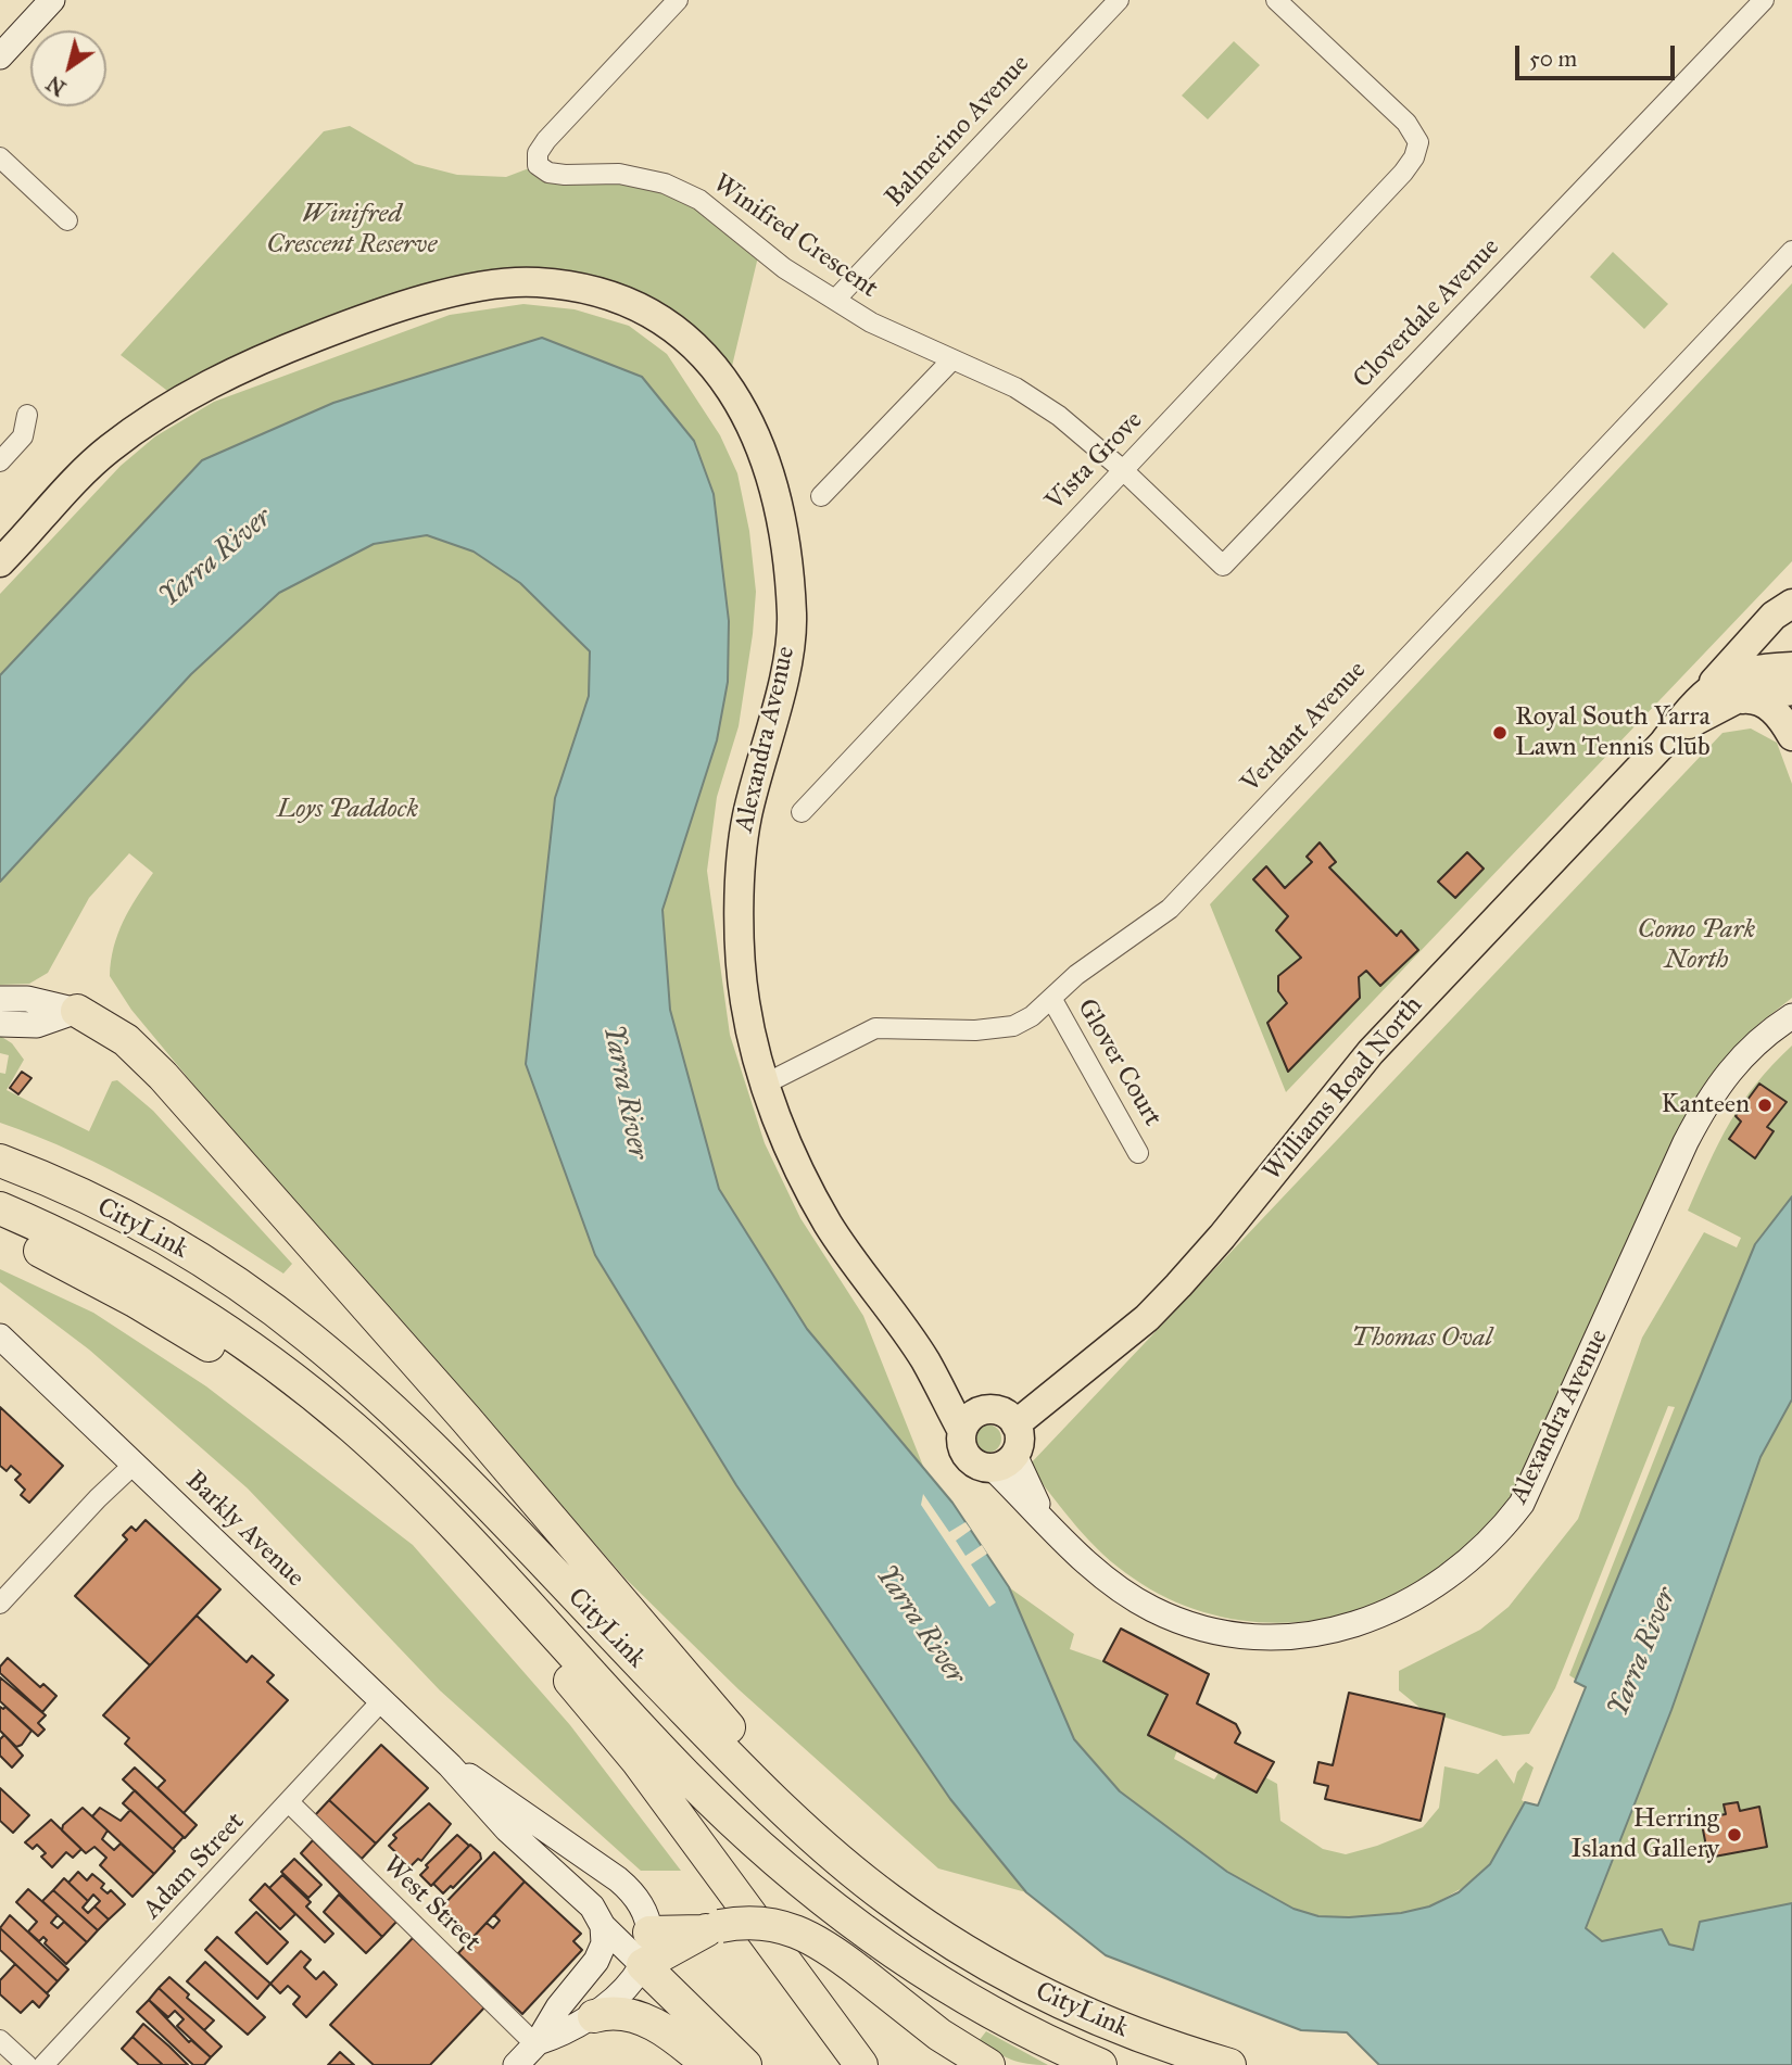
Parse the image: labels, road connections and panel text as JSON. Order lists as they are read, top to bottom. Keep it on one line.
{"streets":{"highway":["CityLink"],"main road":["Alexandra Avenue","Williams Road North","Barkly Avenue"],"street":["Balmerino Avenue","Winifred Crescent","Cloverdale Avenue","Vista Grove","Verdant Avenue","Glover Court","Adam Street","West Street"]},"crossings":[["Balmerino Avenue","Winifred Crescent"],["Winifred Crescent","Cloverdale Avenue"],["Winifred Crescent","Vista Grove"],["Cloverdale Avenue","Vista Grove"],["Verdant Avenue","Alexandra Avenue"],["Verdant Avenue","Glover Court"],["Alexandra Avenue","Williams Road North"],["Barkly Avenue","Adam Street"],["Adam Street","West Street"]],"water":["Yarra River"],"parks":["Winifred Crescent Reserve","Loys Paddock","Como Park North","Thomas Oval"],"places":["Royal South Yarra Lawn Tennis Club","Kanteen","Herring Island Gallery"],"scale_bar":"50 m","north":"bottom left"}
